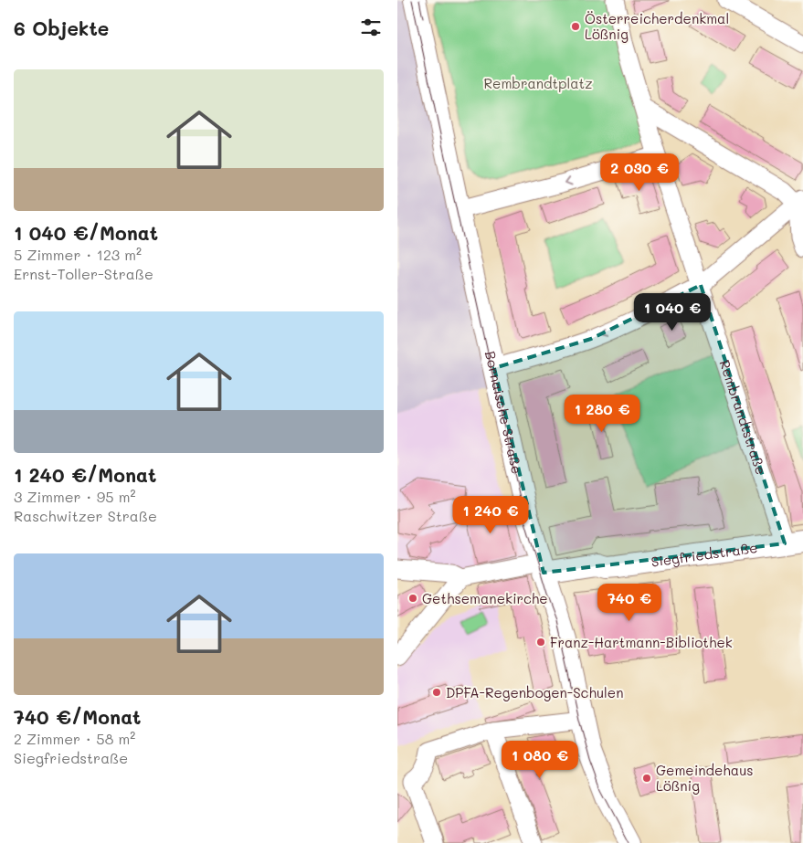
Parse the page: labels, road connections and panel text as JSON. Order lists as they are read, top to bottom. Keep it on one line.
{"streets":{"main road":["Bornaische Straße","Siegfriedstraße"],"street":["Rembrandtstraße"]},"crossings":[["Bornaische Straße","Siegfriedstraße"],["Rembrandtstraße","Siegfriedstraße"]],"parks":["Rembrandtplatz"],"places":["Österreicherdenkmal Lößnig","Gethsemanekirche","Franz-Hartmann-Bibliothek","DPFA-Regenbogen-Schulen","Gemeindehaus Lößnig"],"page":{"heading":"6 Objekte","list":[{"name":"1 040 €/Monat","note":"5 Zimmer · 123 m² · Ernst-Toller-Straße"},{"name":"1 240 €/Monat","note":"3 Zimmer · 95 m² · Raschwitzer Straße"},{"name":"740 €/Monat","note":"2 Zimmer · 58 m² · Siegfriedstraße"}],"price":["2 030 €","1 040 €","1 280 €","1 240 €","740 €","1 080 €"]}}
